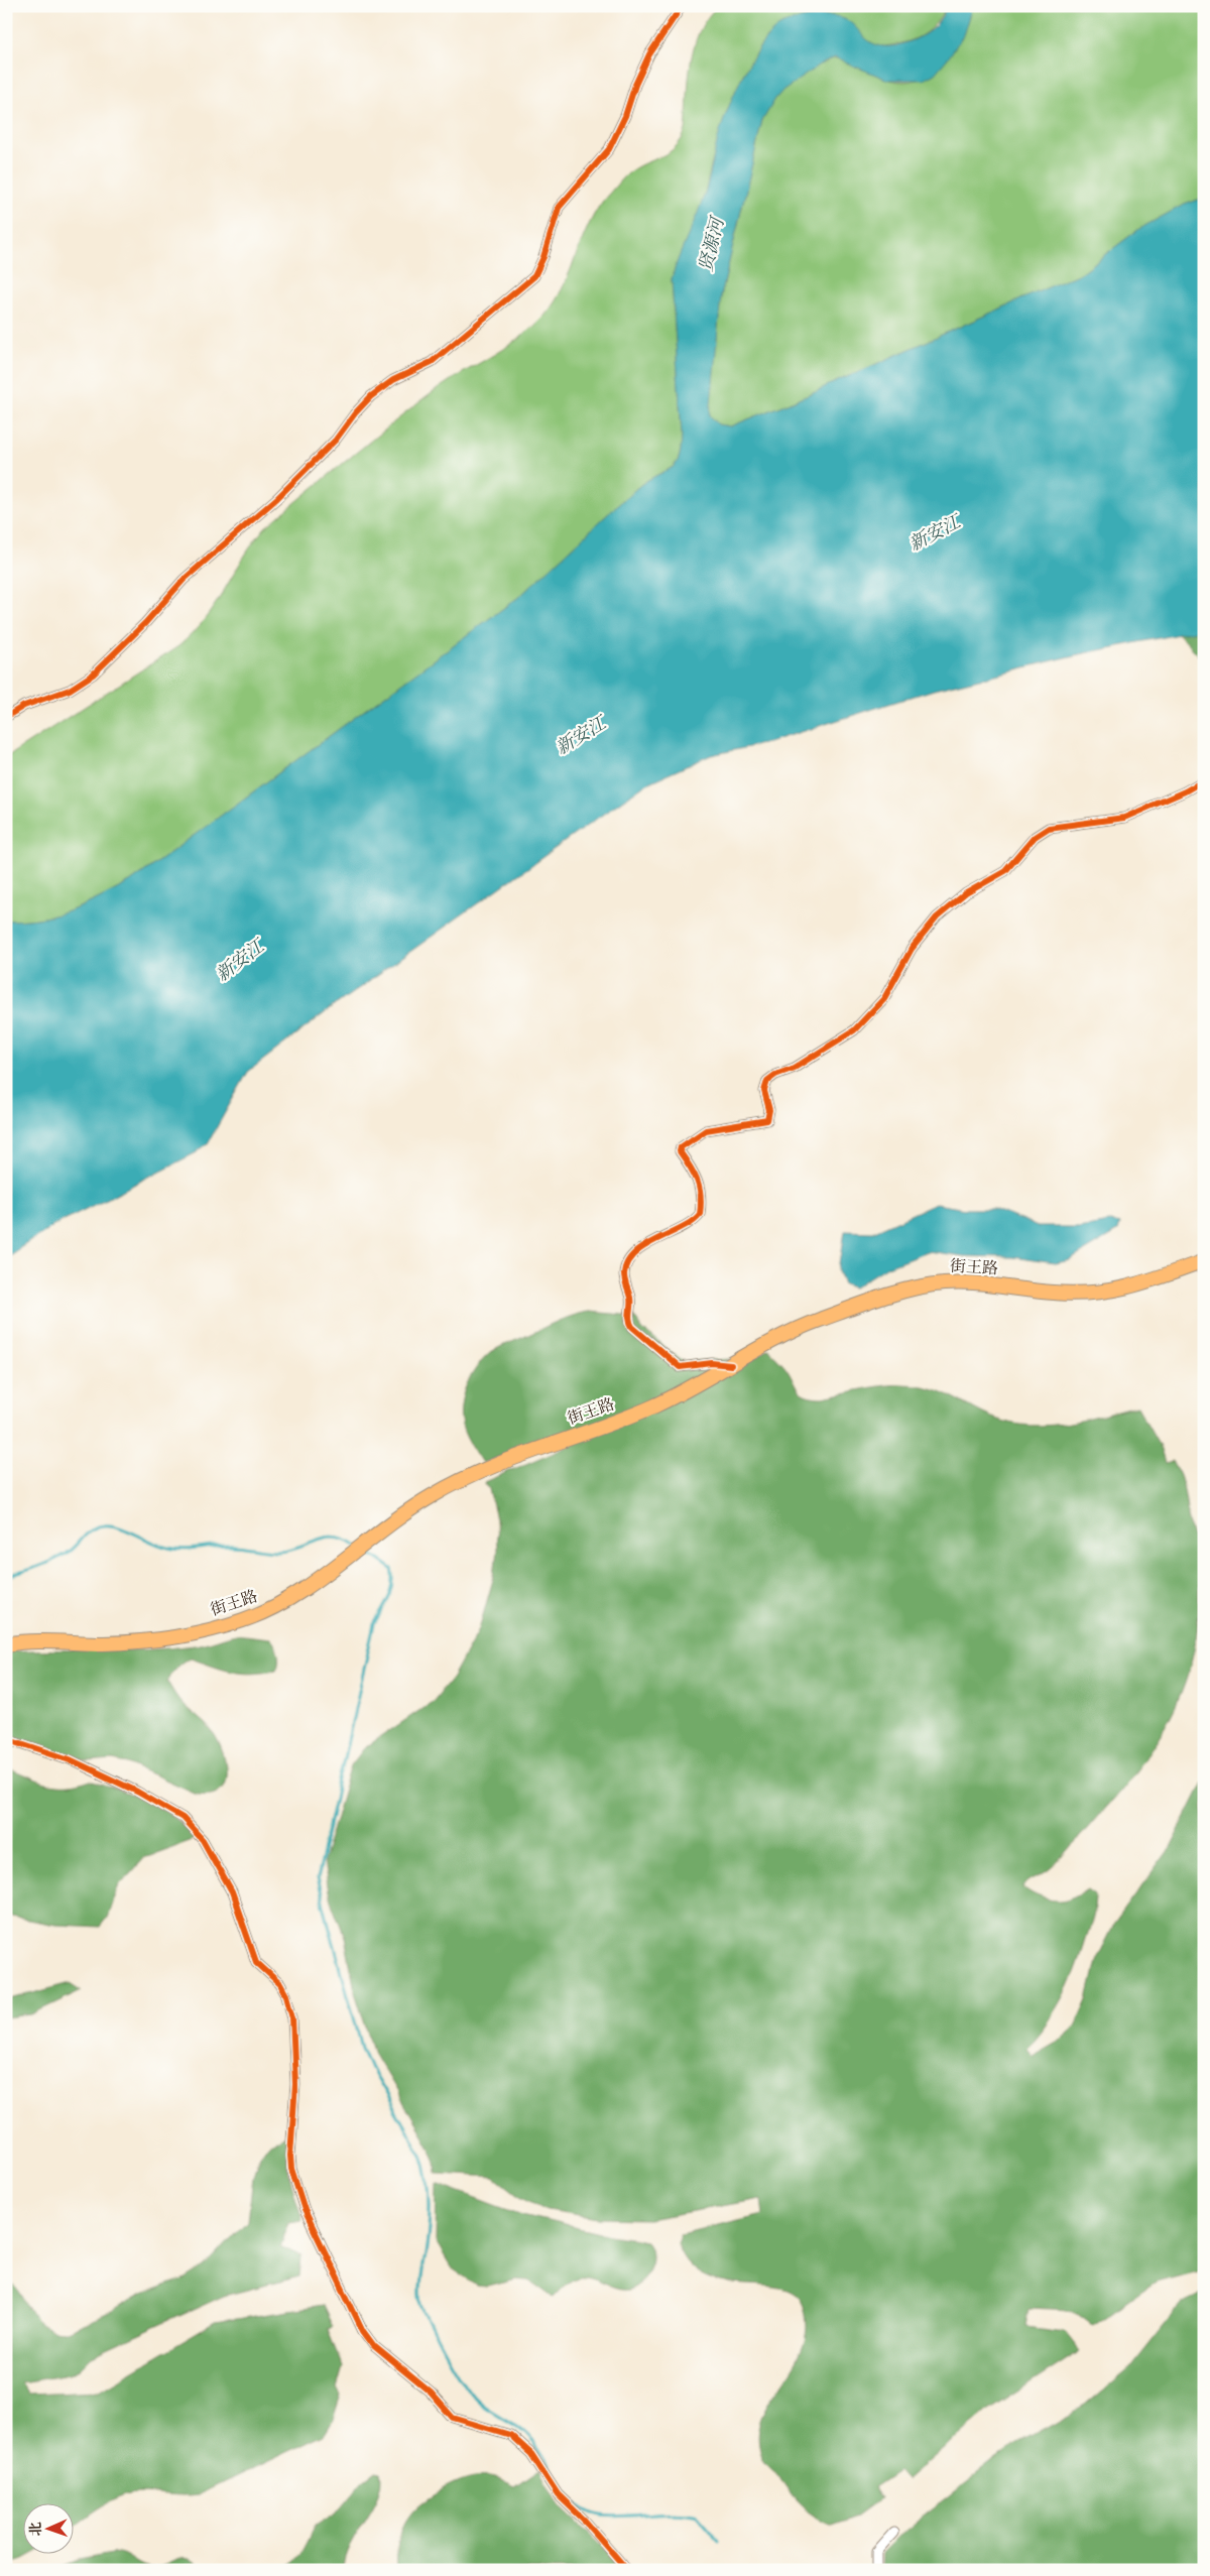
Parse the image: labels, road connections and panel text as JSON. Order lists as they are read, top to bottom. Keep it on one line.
{"streets":{"main road":["街王路"]},"water":["贤源河","新安江"],"north":"left"}
